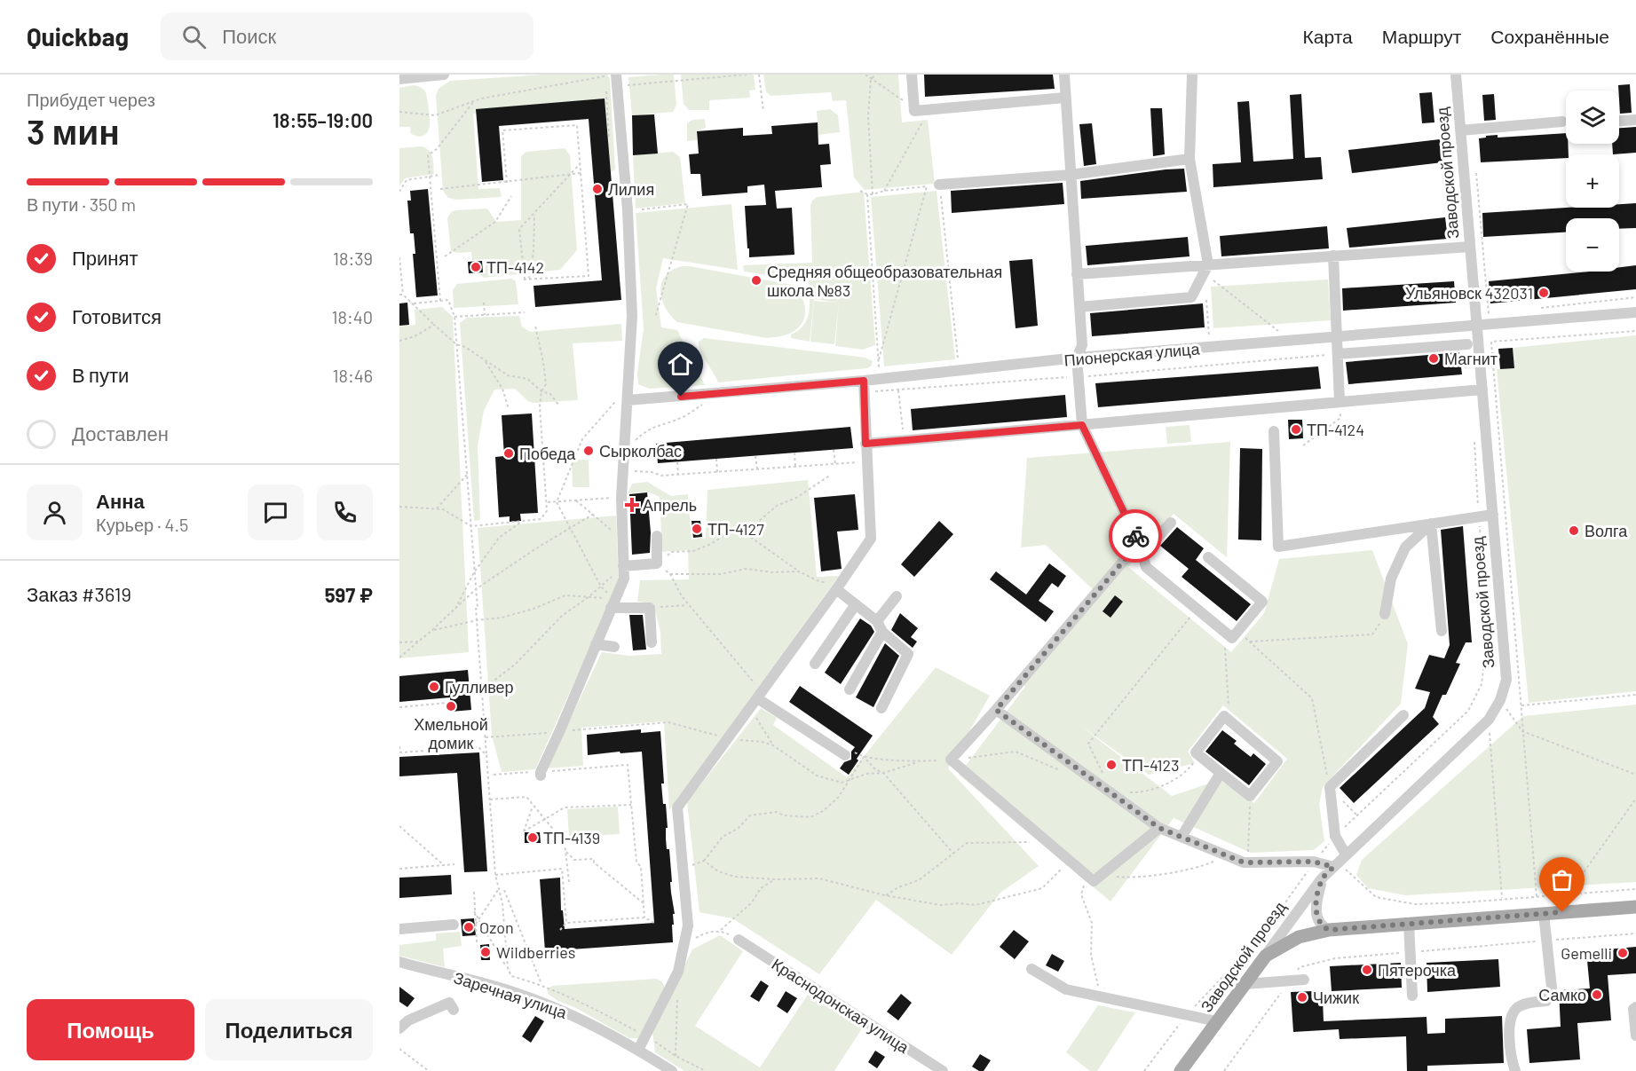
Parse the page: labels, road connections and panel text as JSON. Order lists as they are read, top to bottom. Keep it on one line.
{"streets":{"main road":["Заводской проезд"],"street":["Пионерская улица","Заречная улица","Краснодонская улица"]},"crossings":[["Заводской проезд","Пионерская улица"]],"places":{"other":["Лилия","ТП-4142","Средняя общеобразовательная школа №83","Ульяновск 432031","Магнит","ТП-4124","Сырколбас","Победа","ТП-4127","Волга","Гулливер","Хмельной домик","ТП-4123","ТП-4139","Ozon","Wildberries","Gemelli","Пятерочка","Самко","Чижик"],"health":["Апрель"]},"page":{"header":"Quickbag","search":"Поиск","nav":["Карта","Маршрут","Сохранённые"],"heading":["3 мин","Прибудет через","18:55–19:00"],"panel":["Анна","Курьер · 4.5","Заказ #3619","597 ₽"],"map_buttons":["+","−"],"bar":"В пути · 350 m","list":[["Принят","18:39"],["Готовится","18:40"],["В пути","18:46"],"Доставлен"],"buttons":["Помощь","Поделиться"]}}
